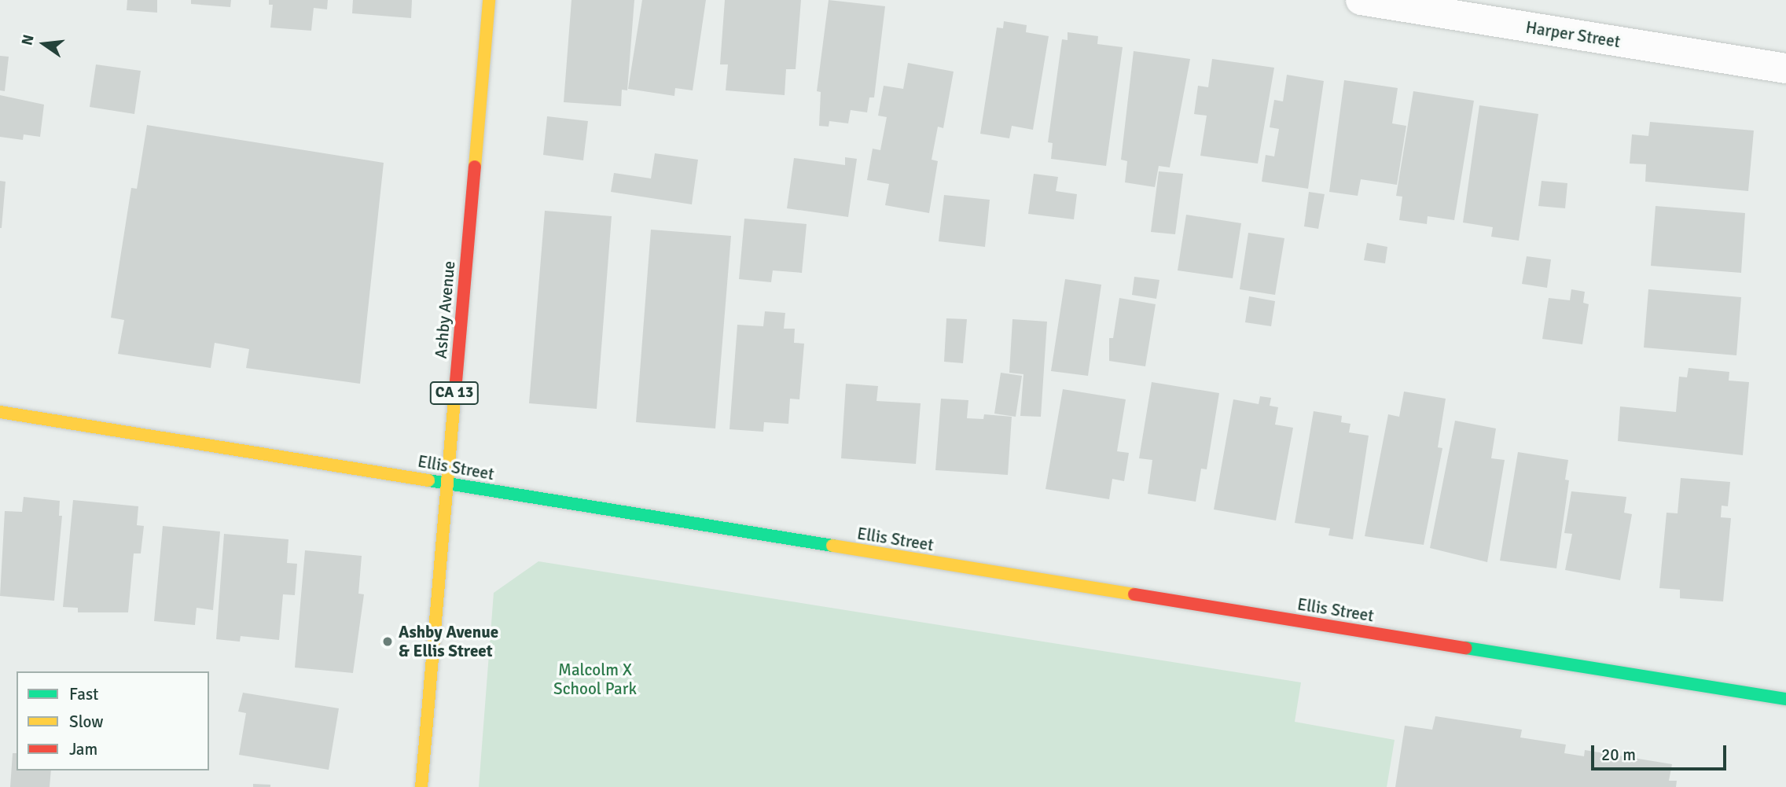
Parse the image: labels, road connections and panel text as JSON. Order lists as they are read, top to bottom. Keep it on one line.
{"streets":{"street":["Harper Street","Ashby Avenue","CA 13","Ellis Street"]},"crossings":[["Ashby Avenue","Ellis Street"]],"parks":["Malcolm X School Park"],"places":["Ashby Avenue & Ellis Street"],"legend":["Fast","Slow","Jam"],"scale_bar":"20 m","north":"left"}
